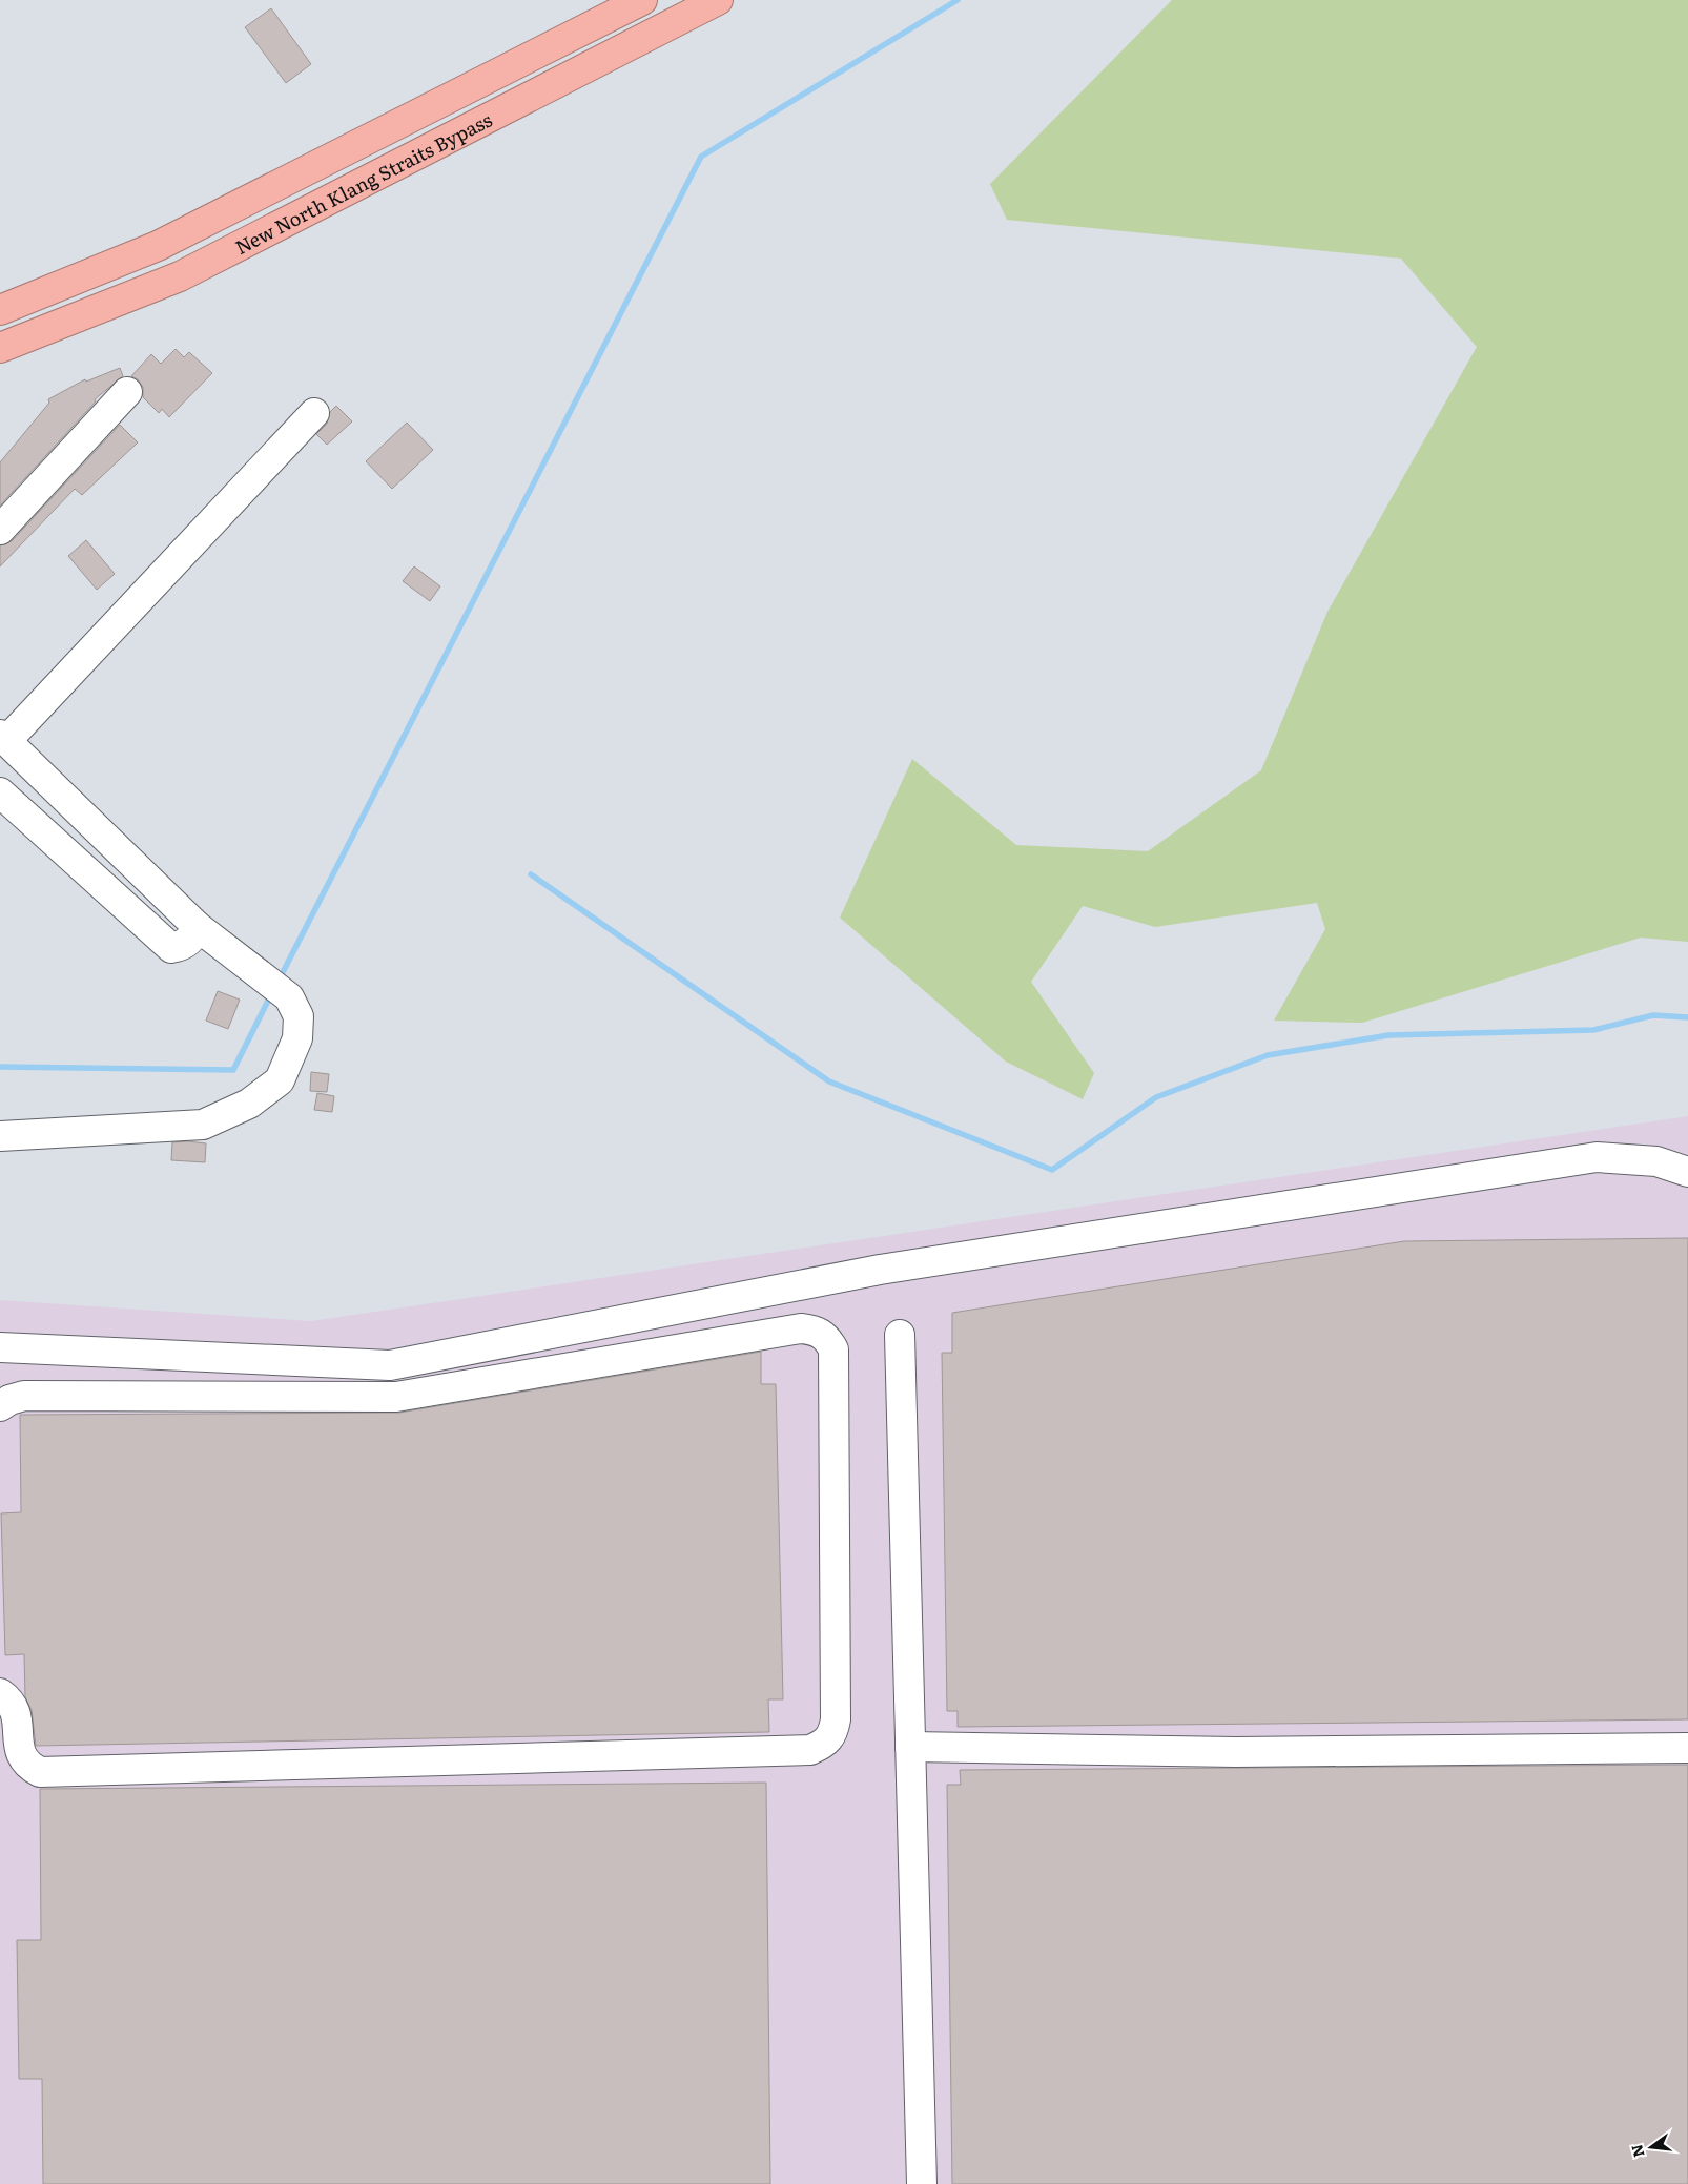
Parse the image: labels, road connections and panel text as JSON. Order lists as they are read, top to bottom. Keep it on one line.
{"streets":{"highway":["New North Klang Straits Bypass"]},"north":"left"}
